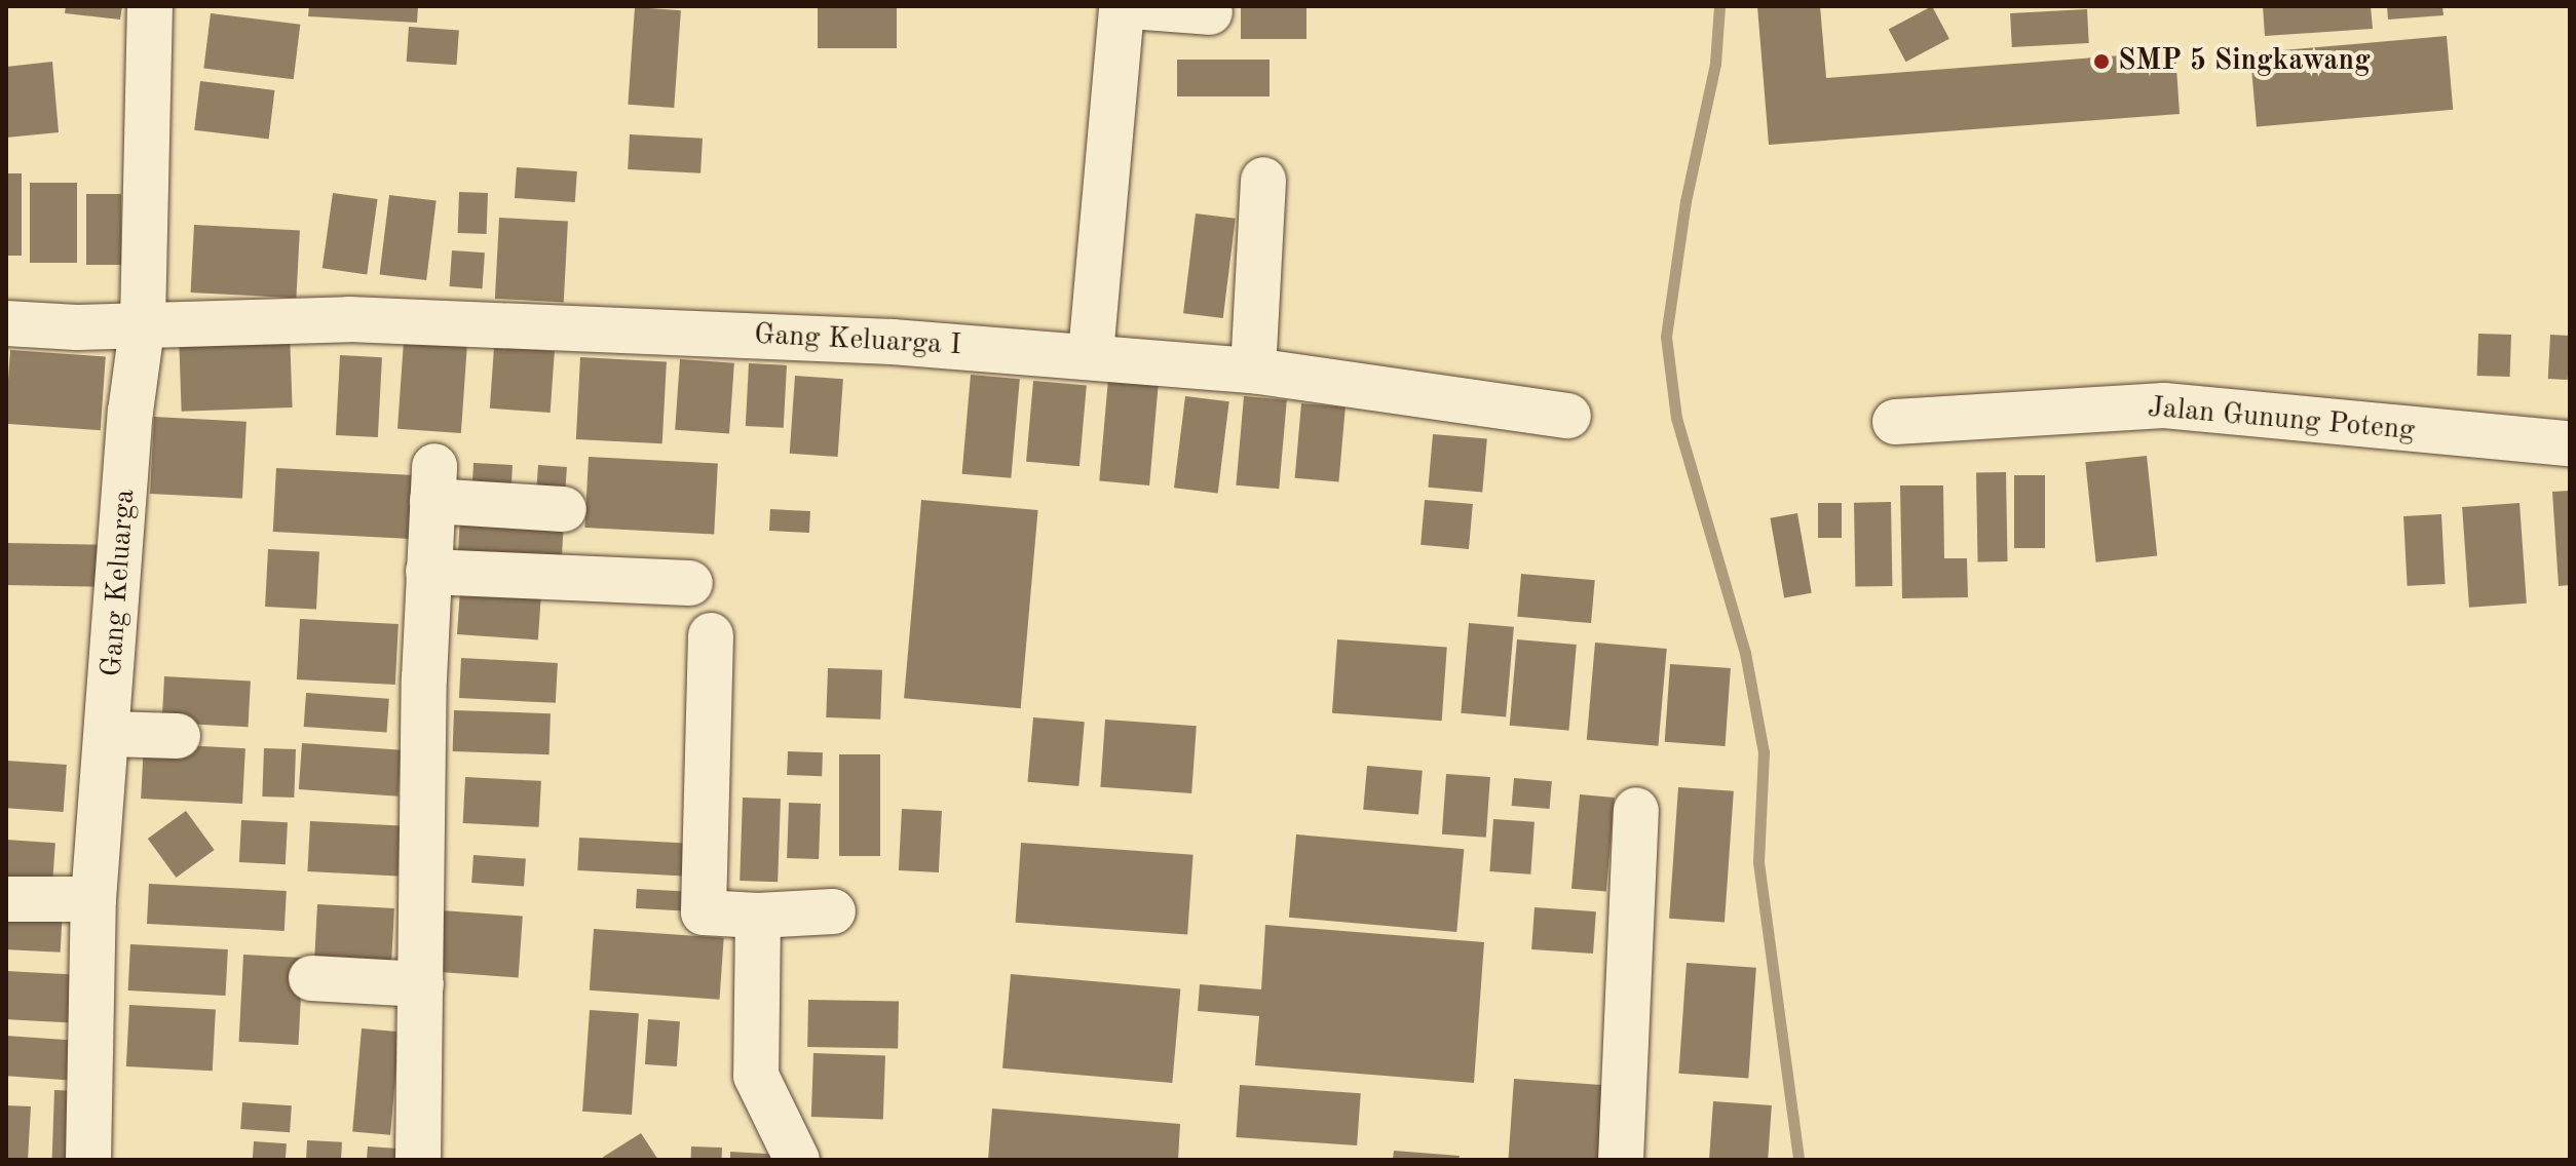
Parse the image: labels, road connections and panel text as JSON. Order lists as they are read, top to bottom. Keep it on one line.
{"streets":{"street":["Gang Keluarga I","Jalan Gunung Poteng","Gang Keluarga"]},"crossings":[["Gang Keluarga I","Gang Keluarga"]],"places":["SMP 5 Singkawang"]}
